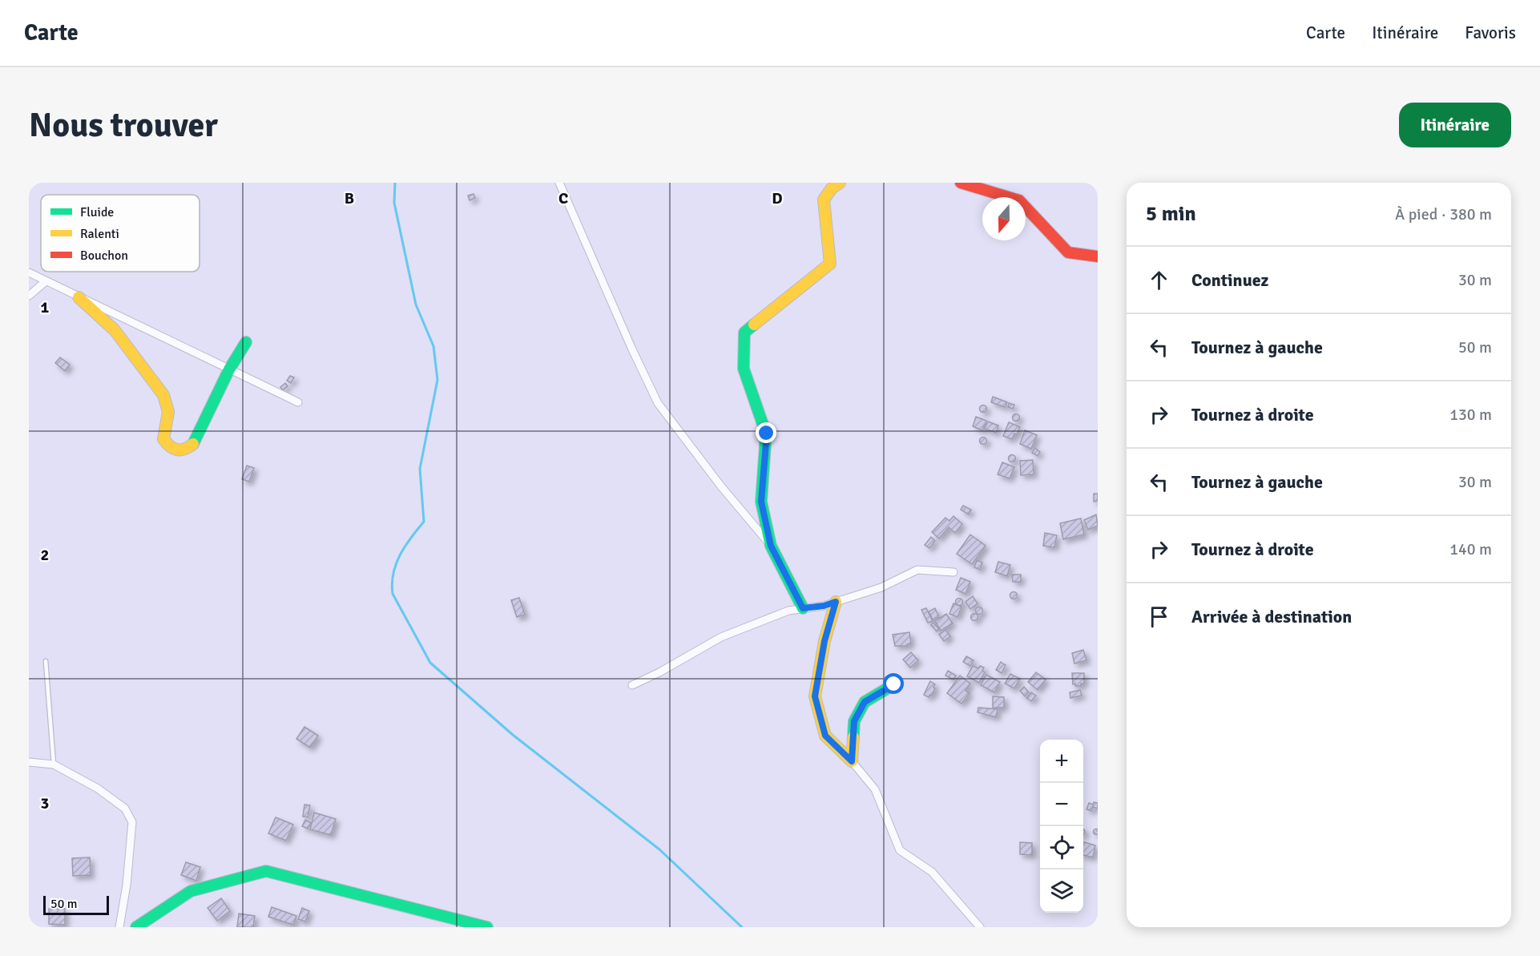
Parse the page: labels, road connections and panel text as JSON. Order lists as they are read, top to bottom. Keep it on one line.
{"legend":["Fluide","Ralenti","Bouchon"],"scale_bar":"50 m","north":"bottom","page":{"header":"Carte","nav":["Carte","Itinéraire","Favoris"],"buttons":"Itinéraire","title":"Nous trouver","heading":["5 min","À pied · 380 m"],"list":[["Continuez","30 m"],["Tournez à gauche","50 m"],["Tournez à droite","130 m"],["Tournez à gauche","30 m"],["Tournez à droite","140 m"],"Arrivée à destination"],"map_buttons":["+","−"],"scale":"50 m"},"grid":{"columns":["B","C","D"],"rows":["1","2","3"]}}
